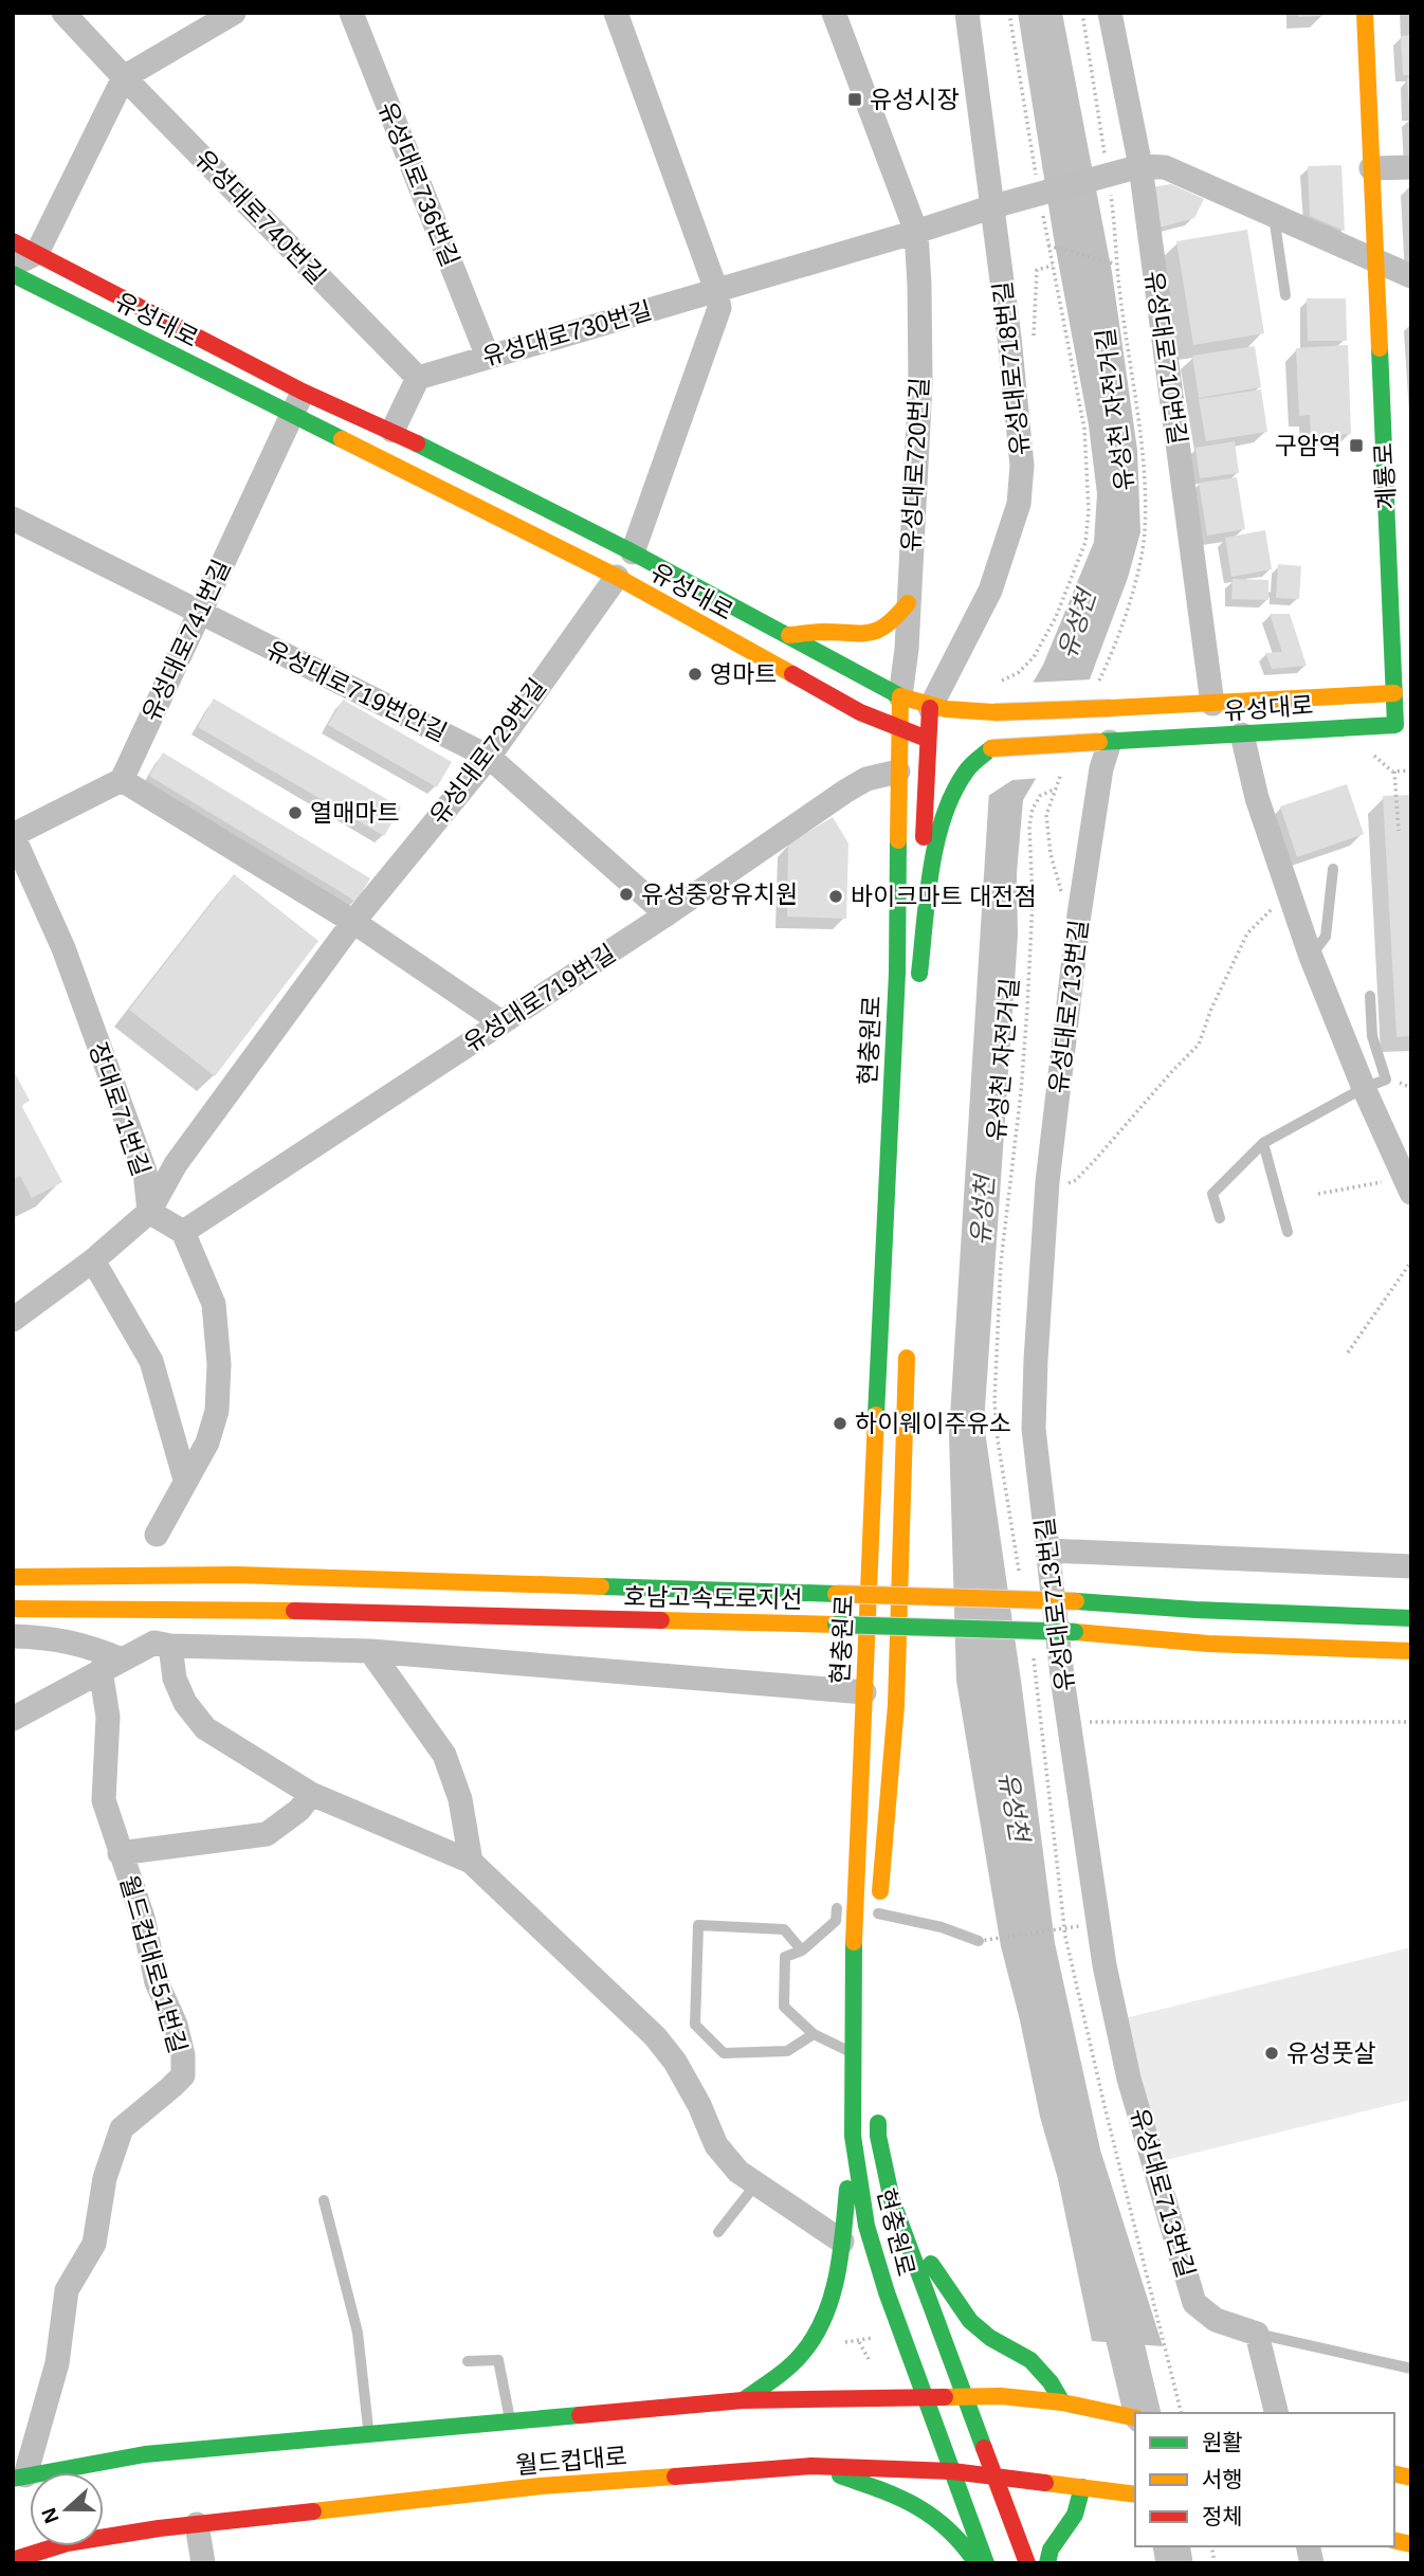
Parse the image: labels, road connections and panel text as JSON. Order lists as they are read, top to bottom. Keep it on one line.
{"streets":{"main road":["유성대로","계룡로","현충원로","호남고속도로지선","월드컵대로"],"street":["유성대로736번길","유성대로740번길","유성대로730번길","유성대로710번길","유성대로718번길","유성대로720번길","유성대로741번길","유성대로719번안길","유성대로729번길","유성대로719번길","유성대로713번길","장대로71번길","월드컵대로51번길"],"path":["유성천 자전거길"]},"crossings":[["유성대로736번길","유성대로730번길"],["유성대로740번길","유성대로730번길"],["유성대로","유성대로710번길"],["유성대로","유성대로718번길"],["유성대로","유성대로720번길"],["유성대로","계룡로"],["유성대로","유성대로741번길"],["유성대로","유성대로729번길"],["유성대로","유성대로713번길"],["유성대로","현충원로"],["유성천 자전거길","유성대로713번길"],["유성대로720번길","현충원로"],["유성대로741번길","유성대로719번안길"],["유성대로719번안길","유성대로729번길"],["유성대로719번안길","유성대로719번길"],["유성대로729번길","장대로71번길"],["유성대로719번길","현충원로"],["현충원로","월드컵대로"],["월드컵대로51번길","월드컵대로"]],"water":["유성천"],"places":{"transit":["유성시장","구암역"],"other":["영마트","열매마트","유성중앙유치원","바이크마트 대전점","하이웨이주유소","유성풋살"]},"legend":["원활","서행","정체"],"north":"left"}
